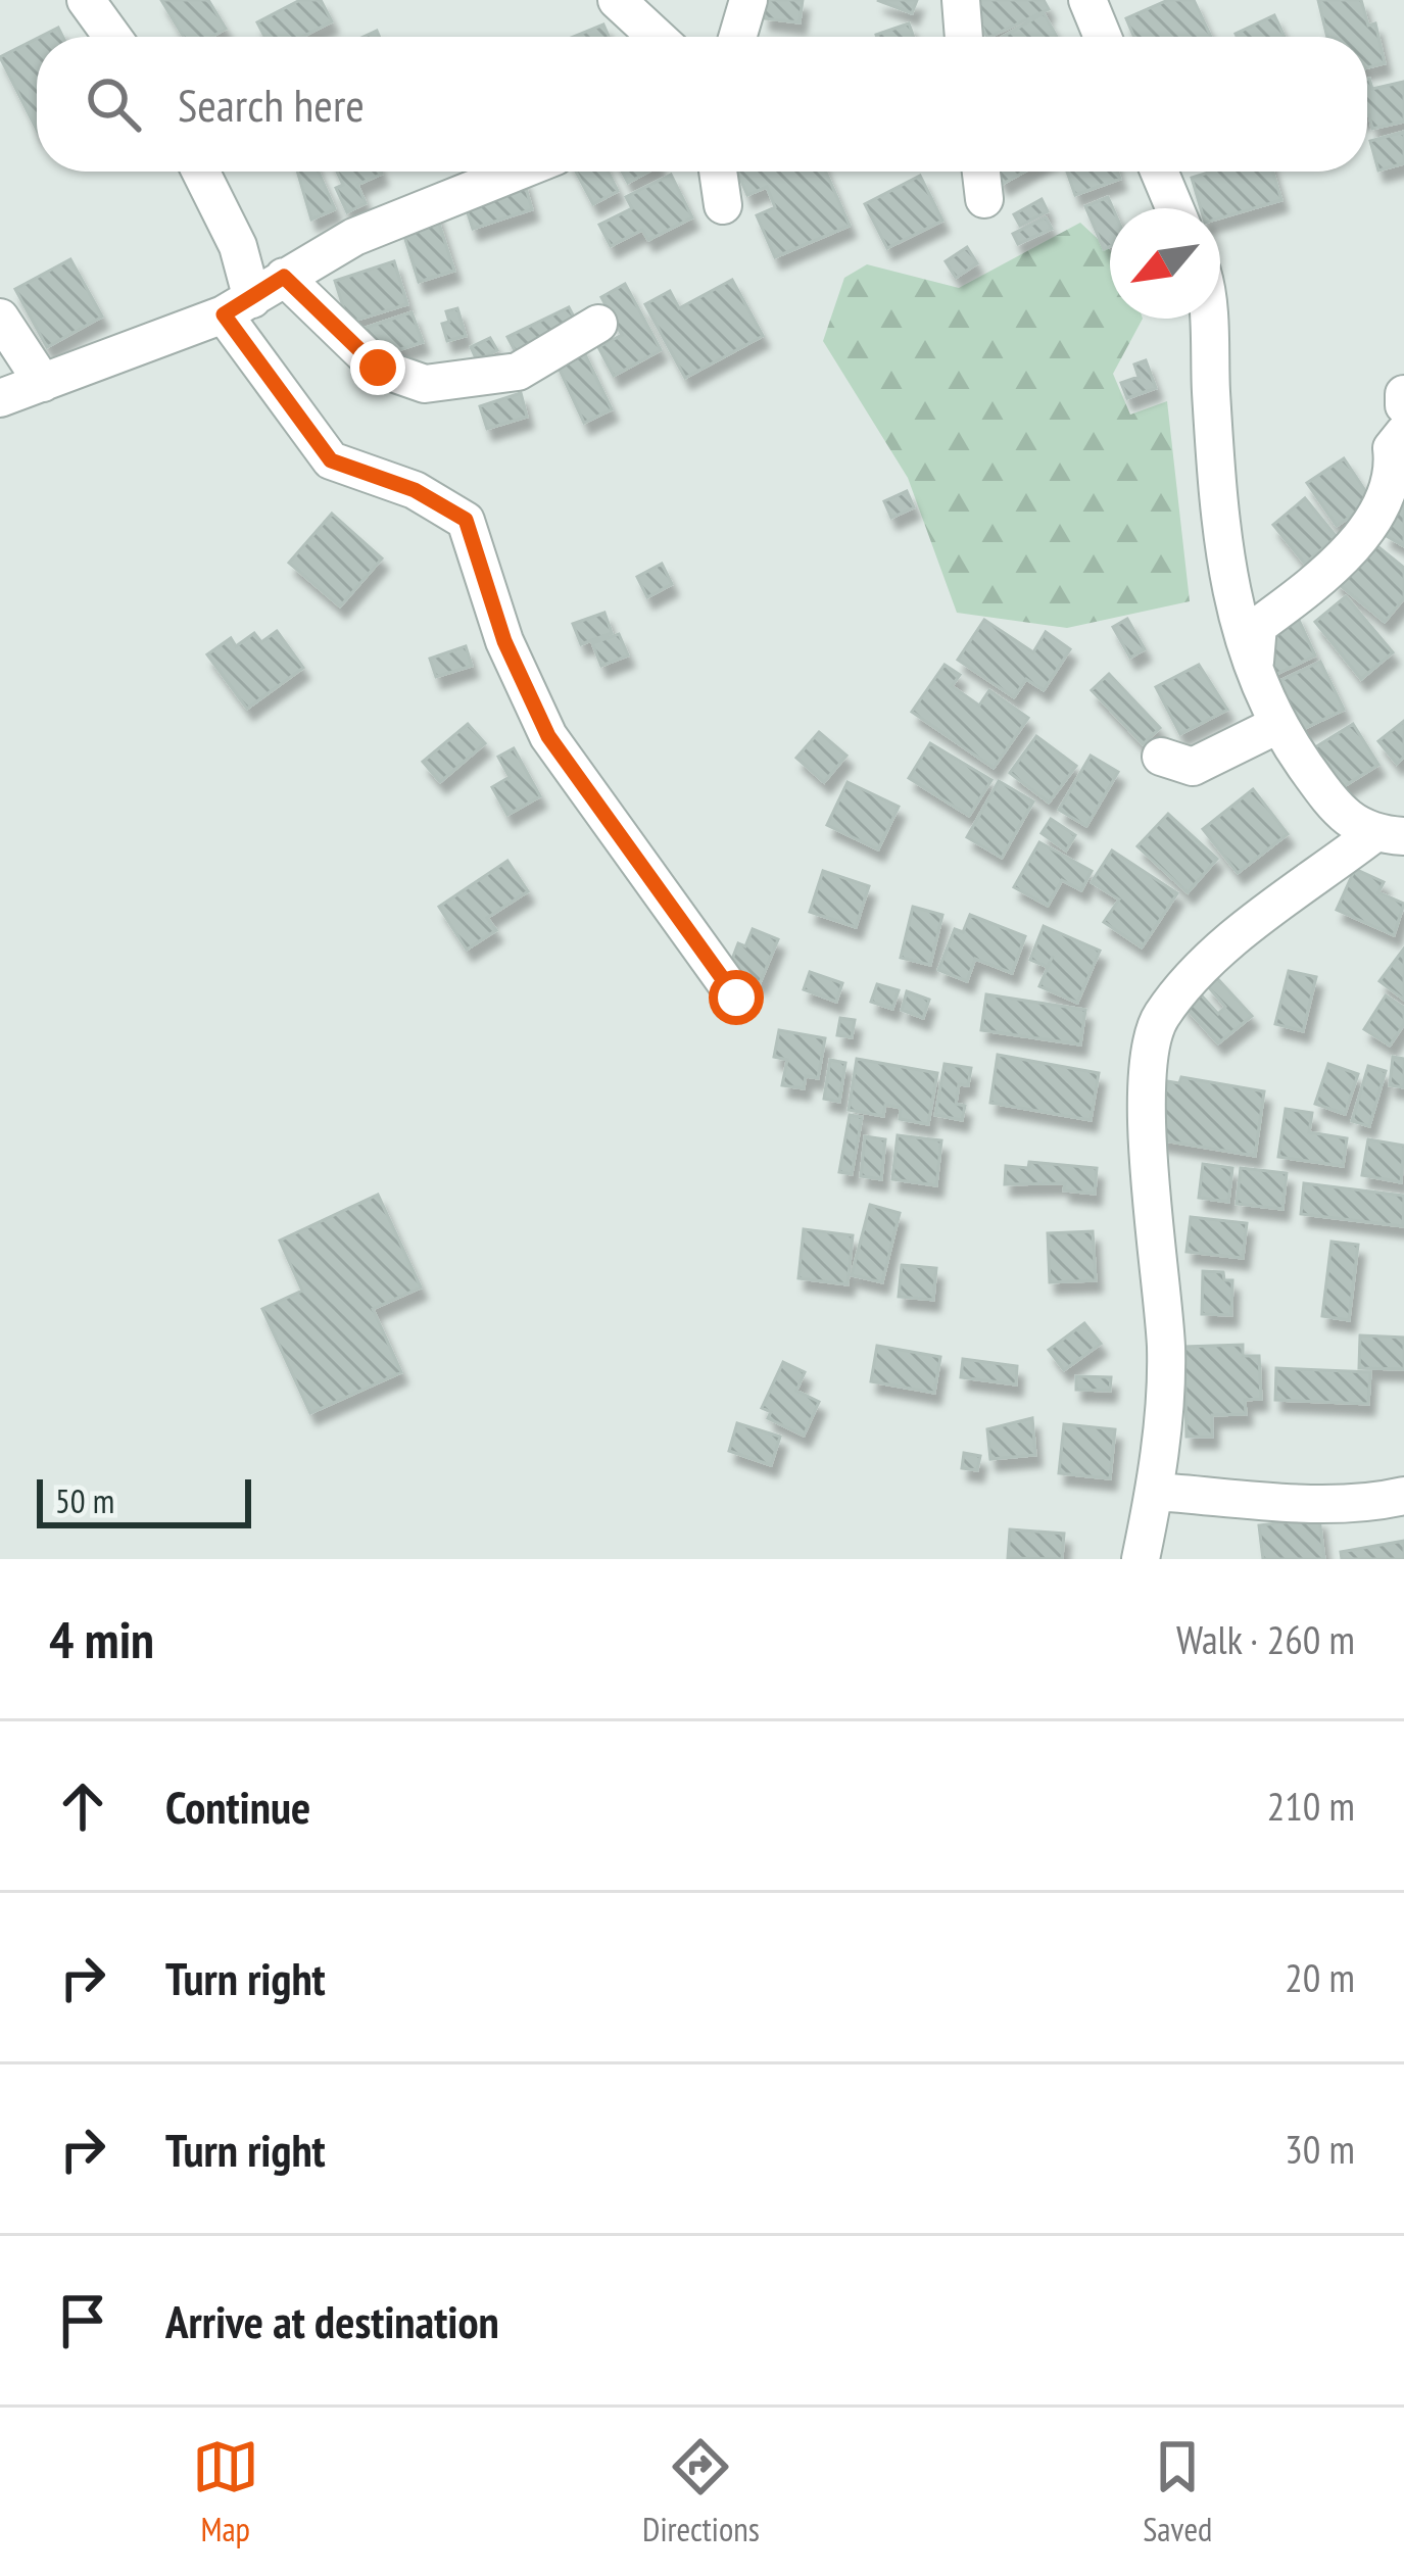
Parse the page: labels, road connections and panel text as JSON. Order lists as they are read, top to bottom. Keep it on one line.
{"scale_bar":"50 m","north":"bottom left","page":{"search":"Search here","scale":"50 m","heading":["4 min","Walk · 260 m"],"list":[["Continue","210 m"],["Turn right","20 m"],["Turn right","30 m"],"Arrive at destination"],"nav":["Map","Directions","Saved"]}}
